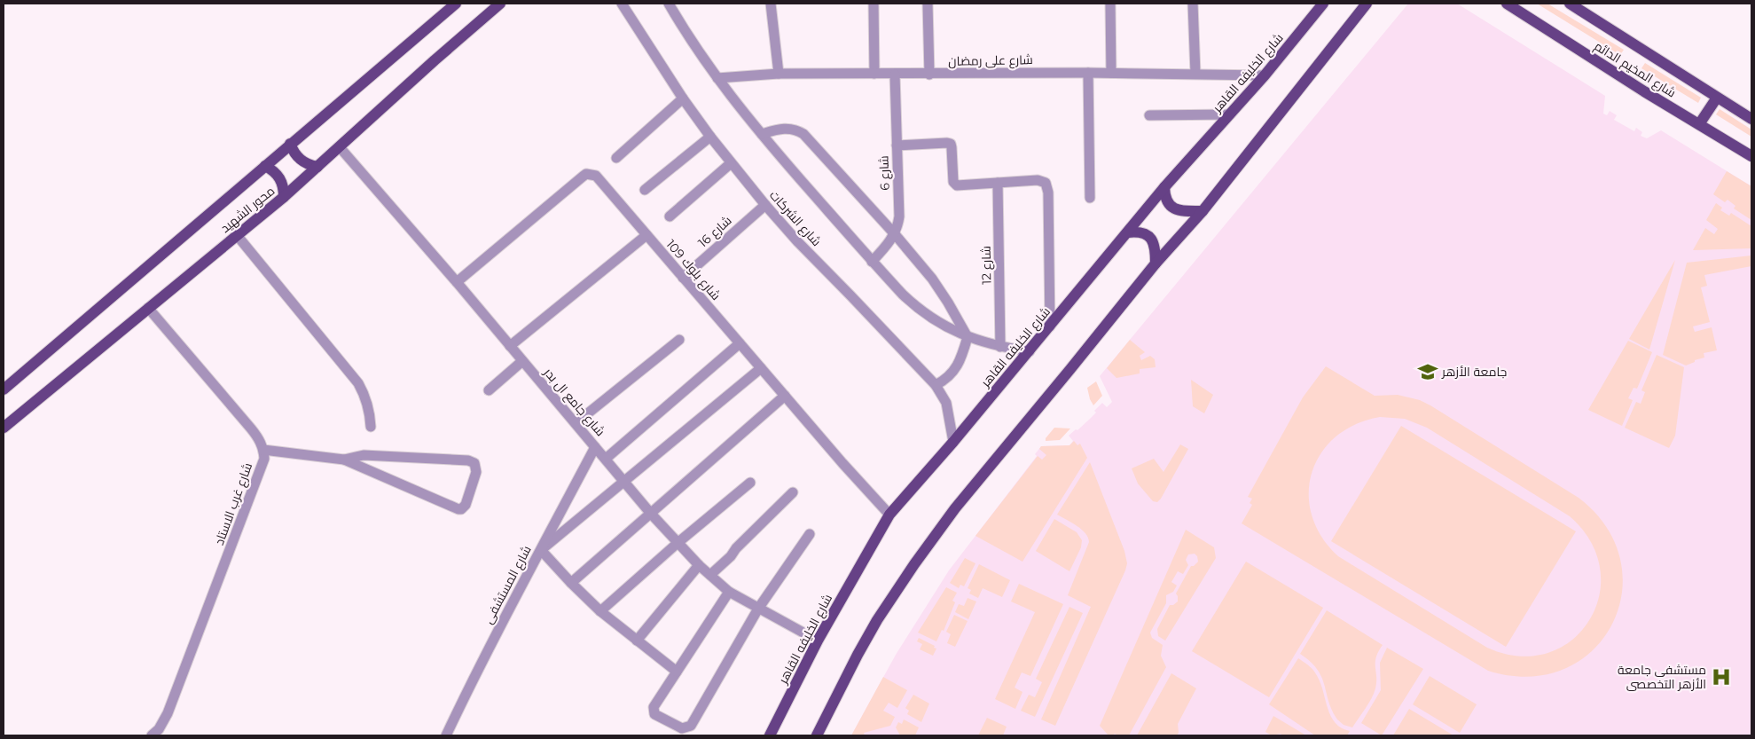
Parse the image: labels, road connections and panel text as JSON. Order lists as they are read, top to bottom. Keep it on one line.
{"streets":{"main road":["شارع المخيم الدائم","شارع الخليفه القاهر","محور الشهيد"],"street":["شارع على رمضان","شارع 6","شارع الشركات","شارع 16","شارع 12","شارع بلوك 109","شارع جامع ال بدر","شارع غرب الاستاد","شارع المستشفى"]},"crossings":[["شارع على رمضان","شارع الخليفه القاهر"],["شارع على رمضان","شارع 6"],["شارع الخليفه القاهر","شارع الشركات"],["شارع الخليفه القاهر","شارع بلوك 109"],["شارع الخليفه القاهر","شارع جامع ال بدر"],["محور الشهيد","شارع جامع ال بدر"],["محور الشهيد","شارع غرب الاستاد"],["شارع الشركات","شارع 16"],["شارع 16","شارع بلوك 109"],["شارع بلوك 109","شارع جامع ال بدر"],["شارع جامع ال بدر","شارع المستشفى"]],"places":{"school or university":["جامعة الأزهر"],"hospital":["مستشفى جامعة الأزهر التخصصى"]}}
